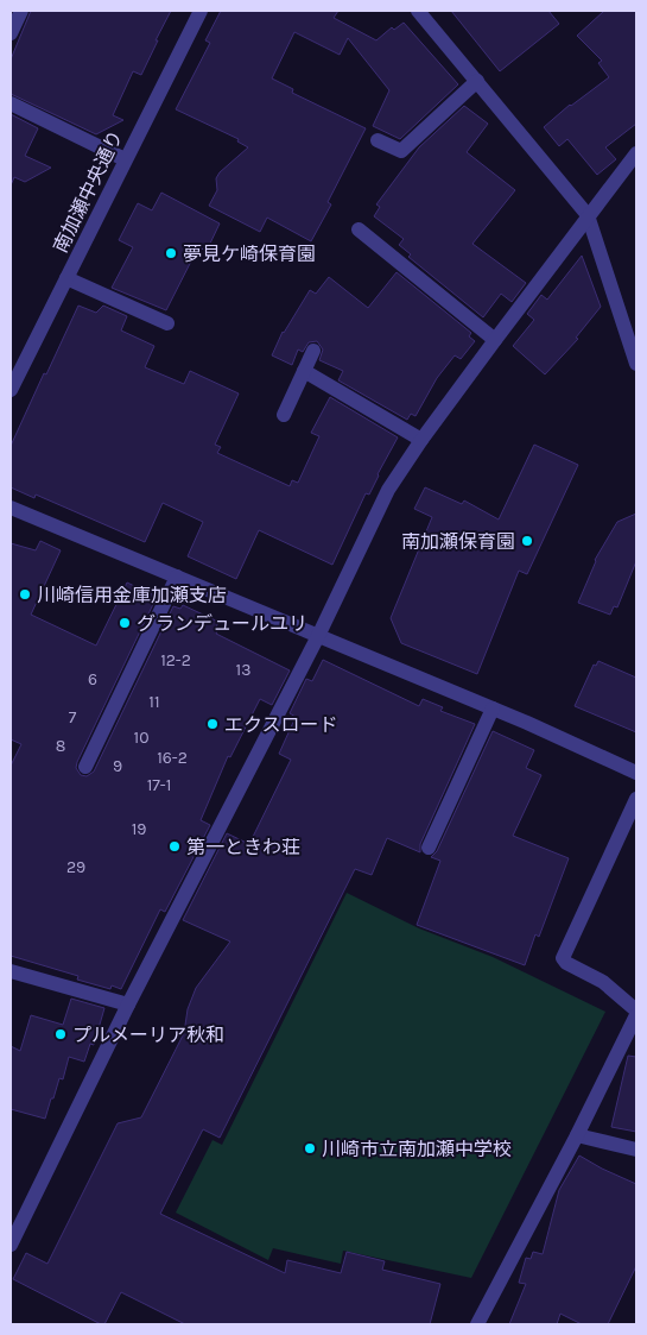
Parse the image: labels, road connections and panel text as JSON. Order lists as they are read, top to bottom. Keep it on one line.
{"streets":{"street":["南加瀬中央通り"]},"places":["夢見ケ崎保育園","南加瀬保育園","川崎信用金庫加瀬支店","グランデュールユリ","エクスロード","第一ときわ荘","プルメーリア秋和","川崎市立南加瀬中学校"],"house_numbers":["12-2","13","6","11","7","10","8","16-2","9","17-1","19","29"]}
